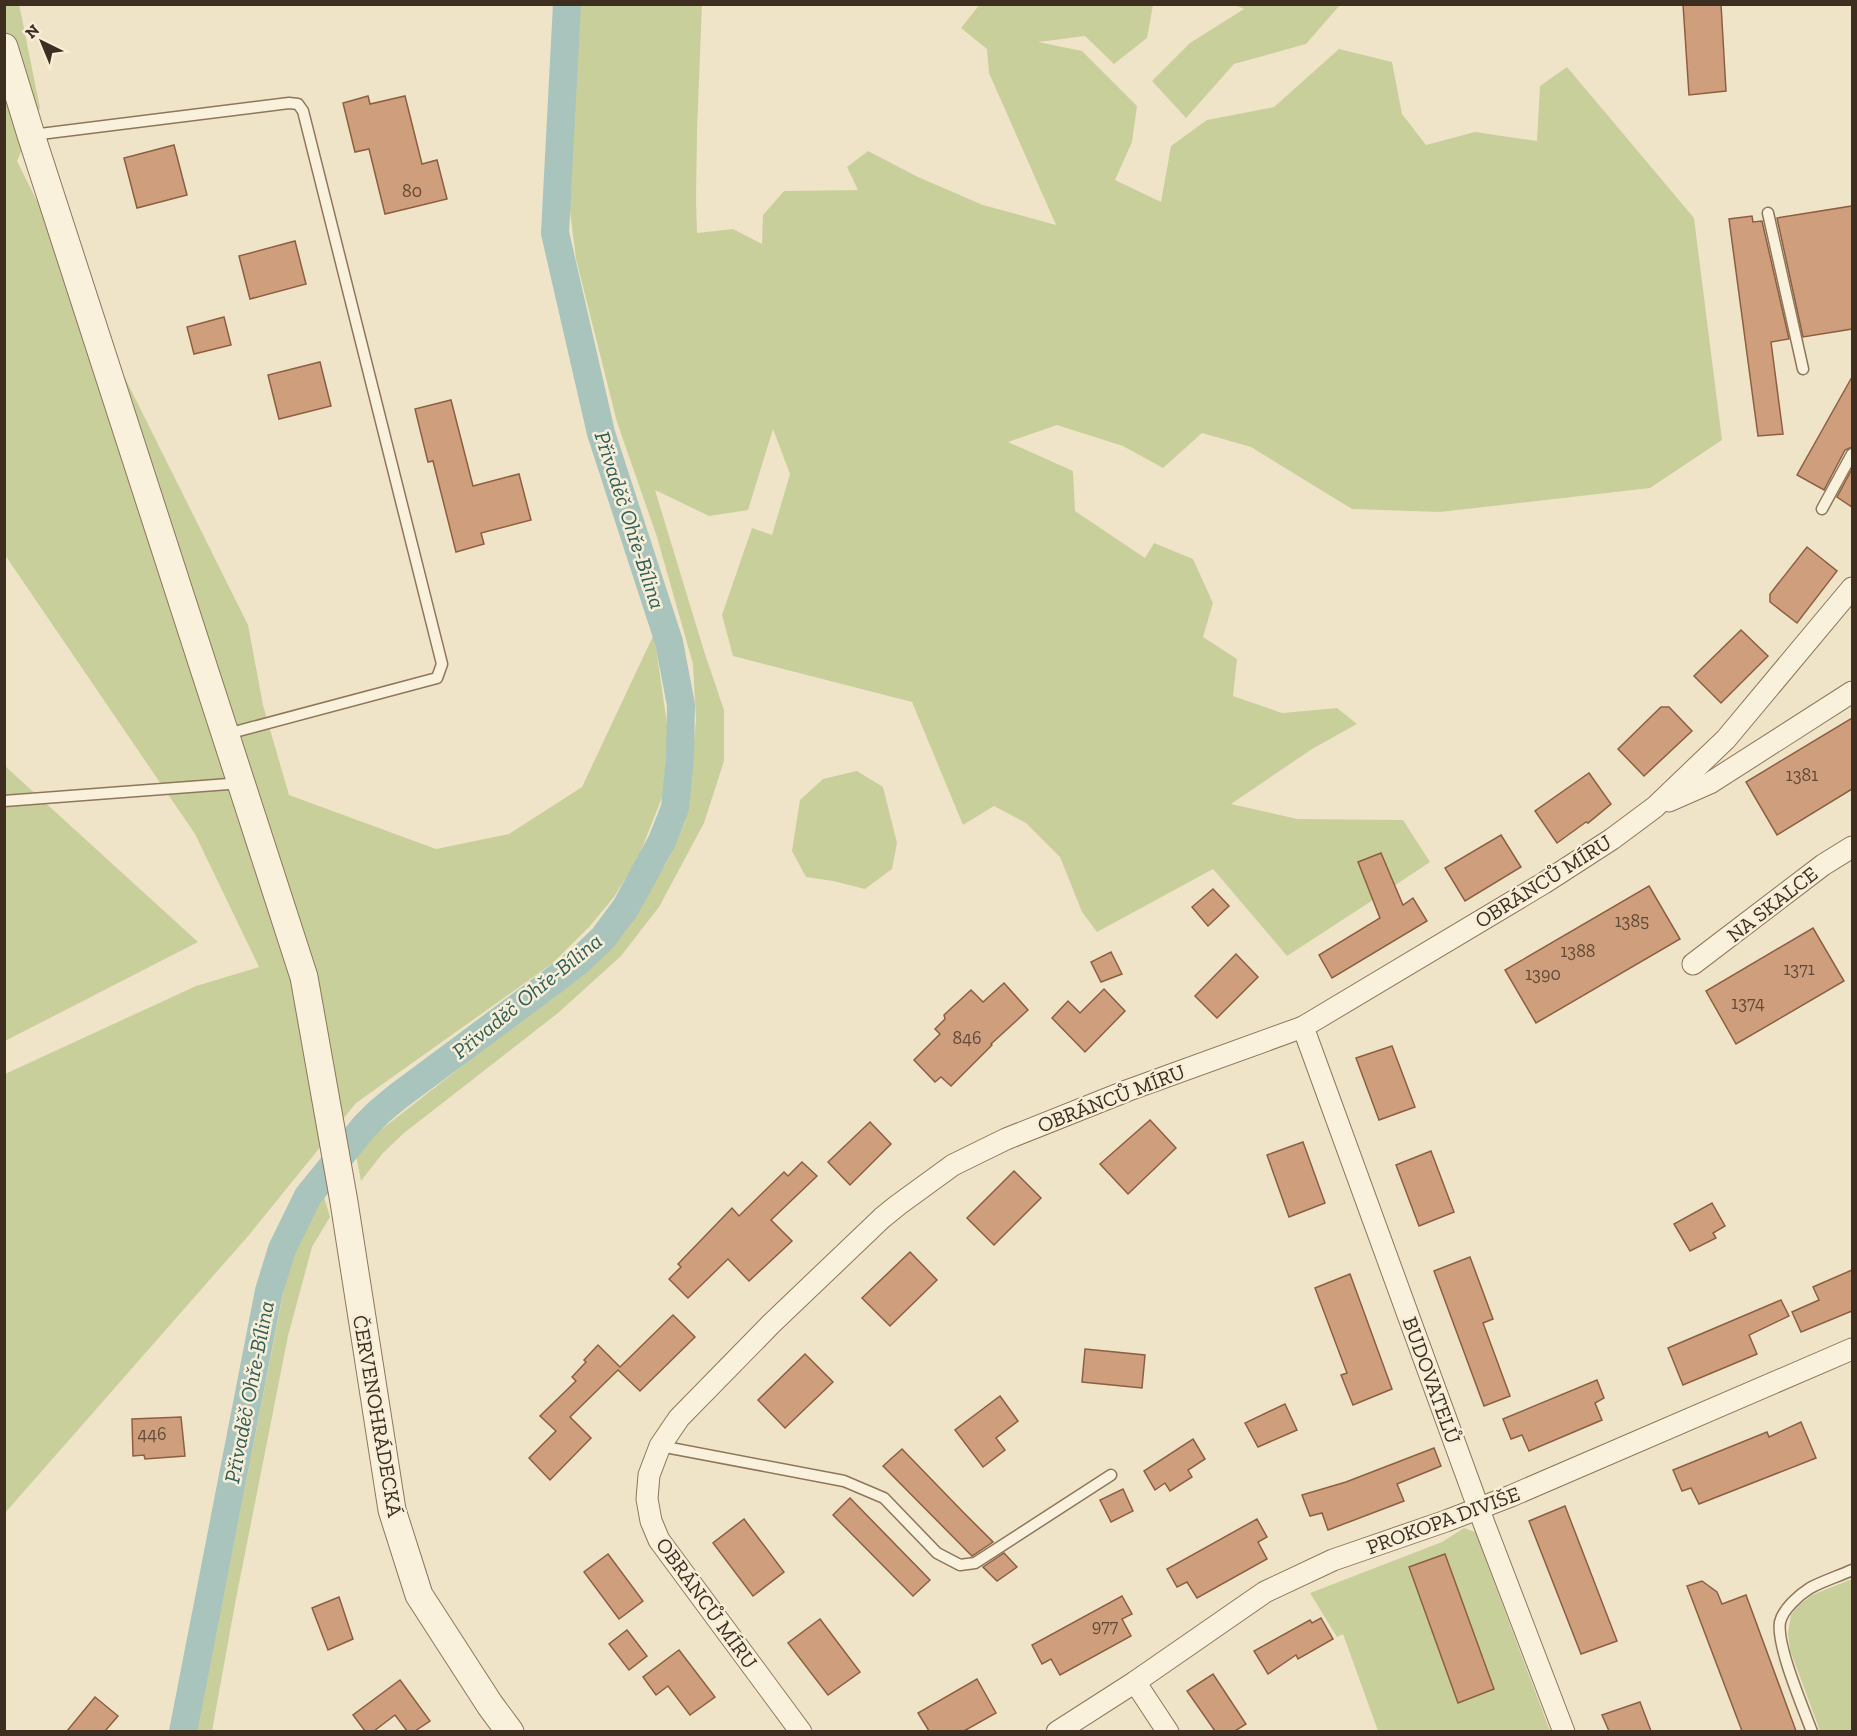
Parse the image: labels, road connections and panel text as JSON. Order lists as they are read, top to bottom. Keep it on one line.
{"streets":{"street":["OBRÁNCŮ MÍRU","NA SKALCE","BUDOVATELŮ","ČERVENOHRÁDECKÁ","PROKOPA DIVIŠE"]},"crossings":[["OBRÁNCŮ MÍRU","BUDOVATELŮ"],["BUDOVATELŮ","PROKOPA DIVIŠE"]],"water":["Přivaděč Ohře-Bílina"],"house_numbers":["80","1381","1385","1388","1371","1390","1374","846","446","977"],"north":"top left"}
